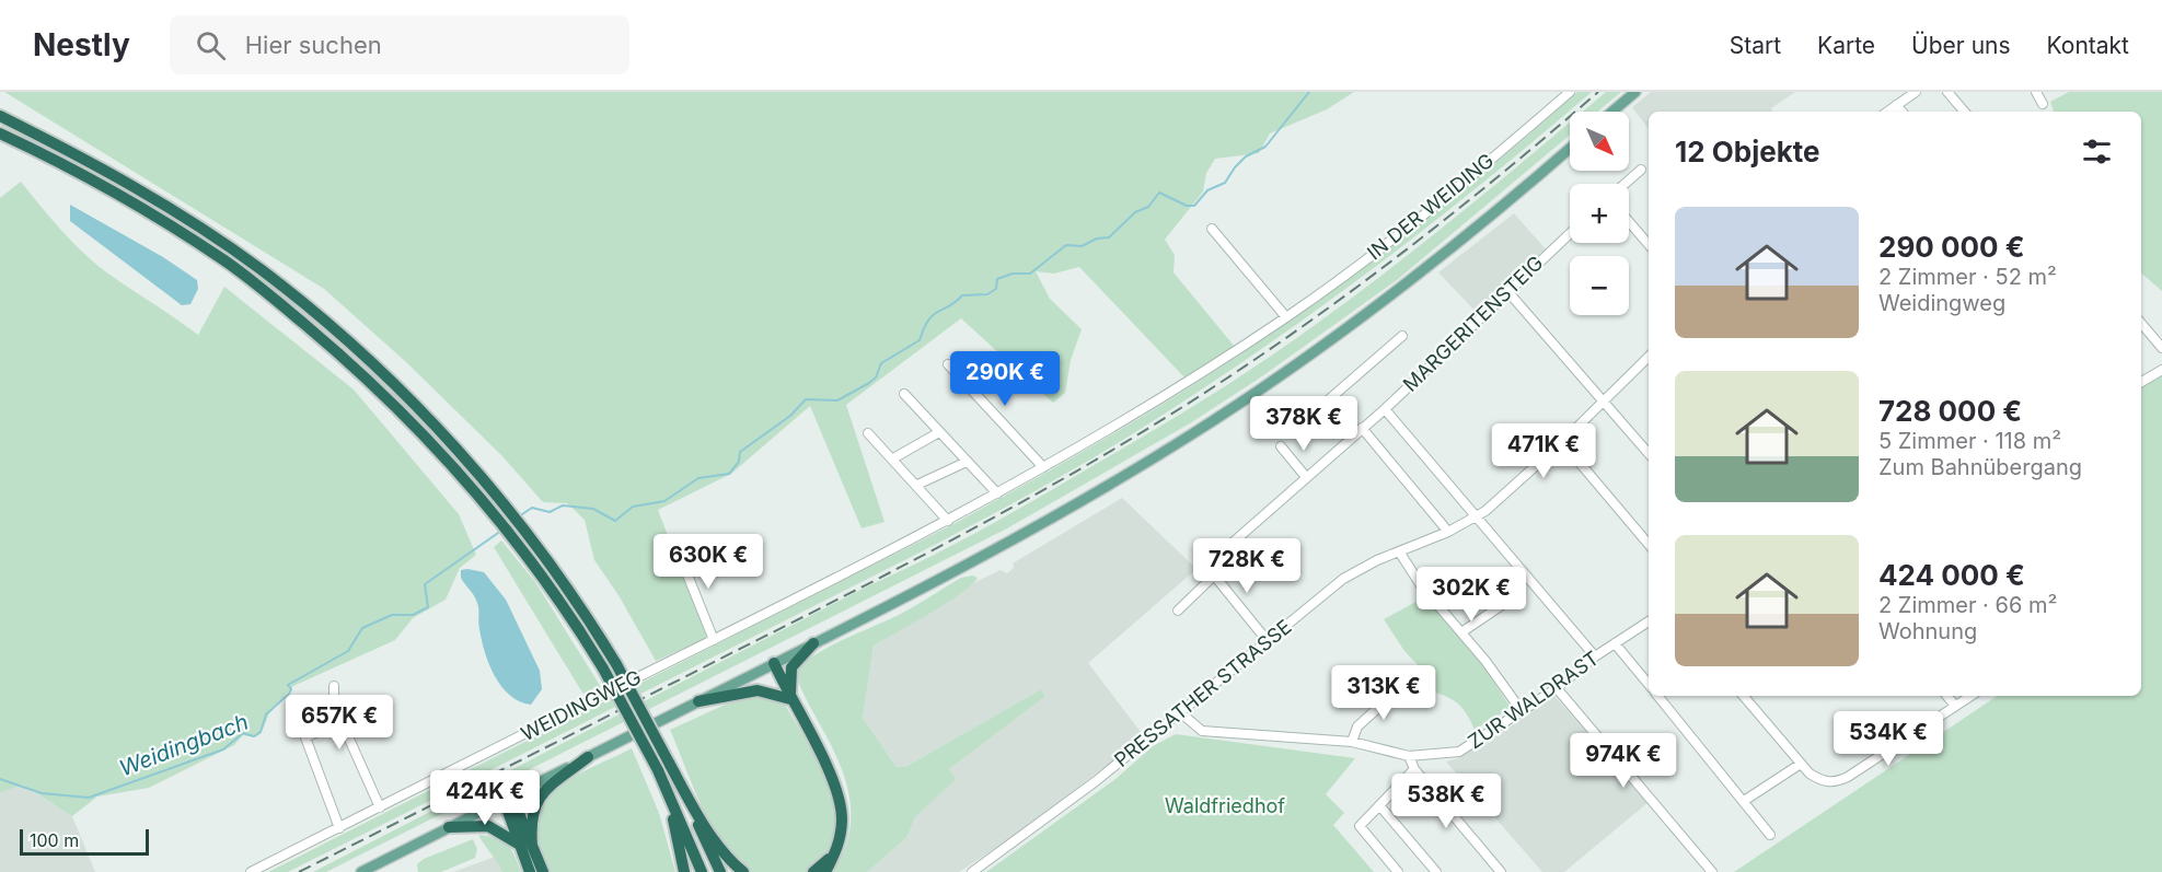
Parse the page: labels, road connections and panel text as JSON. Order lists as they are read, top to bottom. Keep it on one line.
{"streets":{"street":["IN DER WEIDING","MARGERITENSTEIG","PRESSATHER STRASSE","ZUR WALDRAST","WEIDINGWEG"]},"crossings":[["IN DER WEIDING","WEIDINGWEG"],["PRESSATHER STRASSE","ZUR WALDRAST"]],"water":["Weidingbach"],"parks":["Waldfriedhof"],"scale_bar":"100 m","north":"bottom right","page":{"header":"Nestly","search":"Hier suchen","nav":["Start","Karte","Über uns","Kontakt"],"map_buttons":["+","−"],"heading":"12 Objekte","list":[{"name":"290 000 €","note":"2 Zimmer · 52 m² · Weidingweg"},{"name":"728 000 €","note":"5 Zimmer · 118 m² · Zum Bahnübergang"},{"name":"424 000 €","note":"2 Zimmer · 66 m² · Wohnung"}],"price":["290K €","378K €","471K €","630K €","728K €","302K €","313K €","657K €","534K €","974K €","424K €","538K €"],"scale":"100 m"}}
